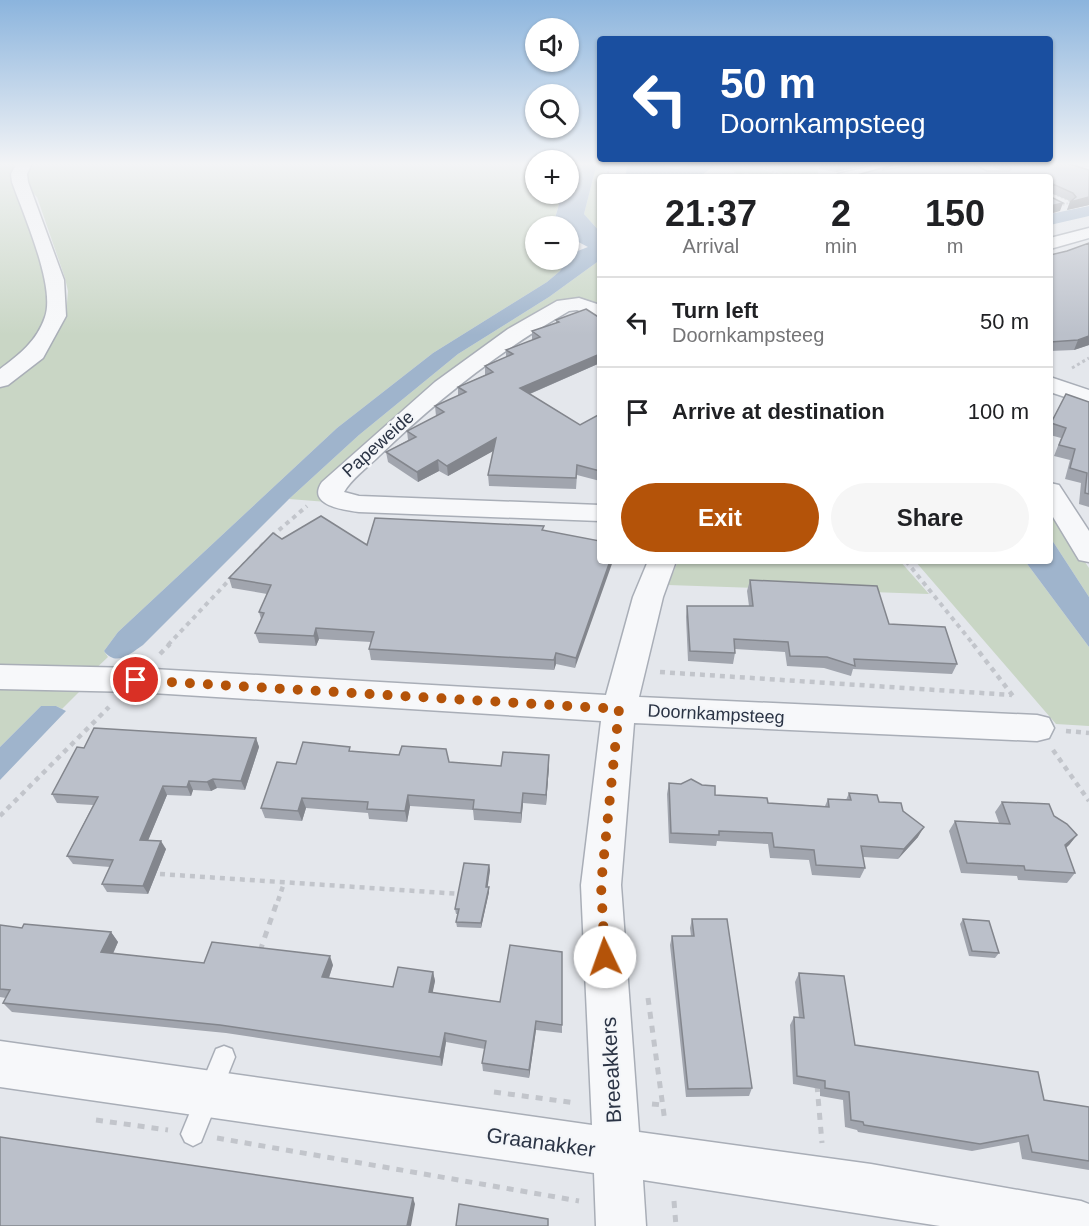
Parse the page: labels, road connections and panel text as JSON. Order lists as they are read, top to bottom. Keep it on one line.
{"streets":{"street":["Papeweide","Doornkampsteeg","Breeakkers","Graanakker"]},"crossings":[["Doornkampsteeg","Breeakkers"],["Breeakkers","Graanakker"]],"page":{"map_buttons":["+","−"],"turn":["50 m","Doornkampsteeg"],"eta":["21:37","Arrival","2","min","150","m"],"list":[{"name":"Turn left","note":"Doornkampsteeg","value":"50 m"},{"name":"Arrive at destination","value":"100 m"}],"buttons":["Exit","Share"]}}
